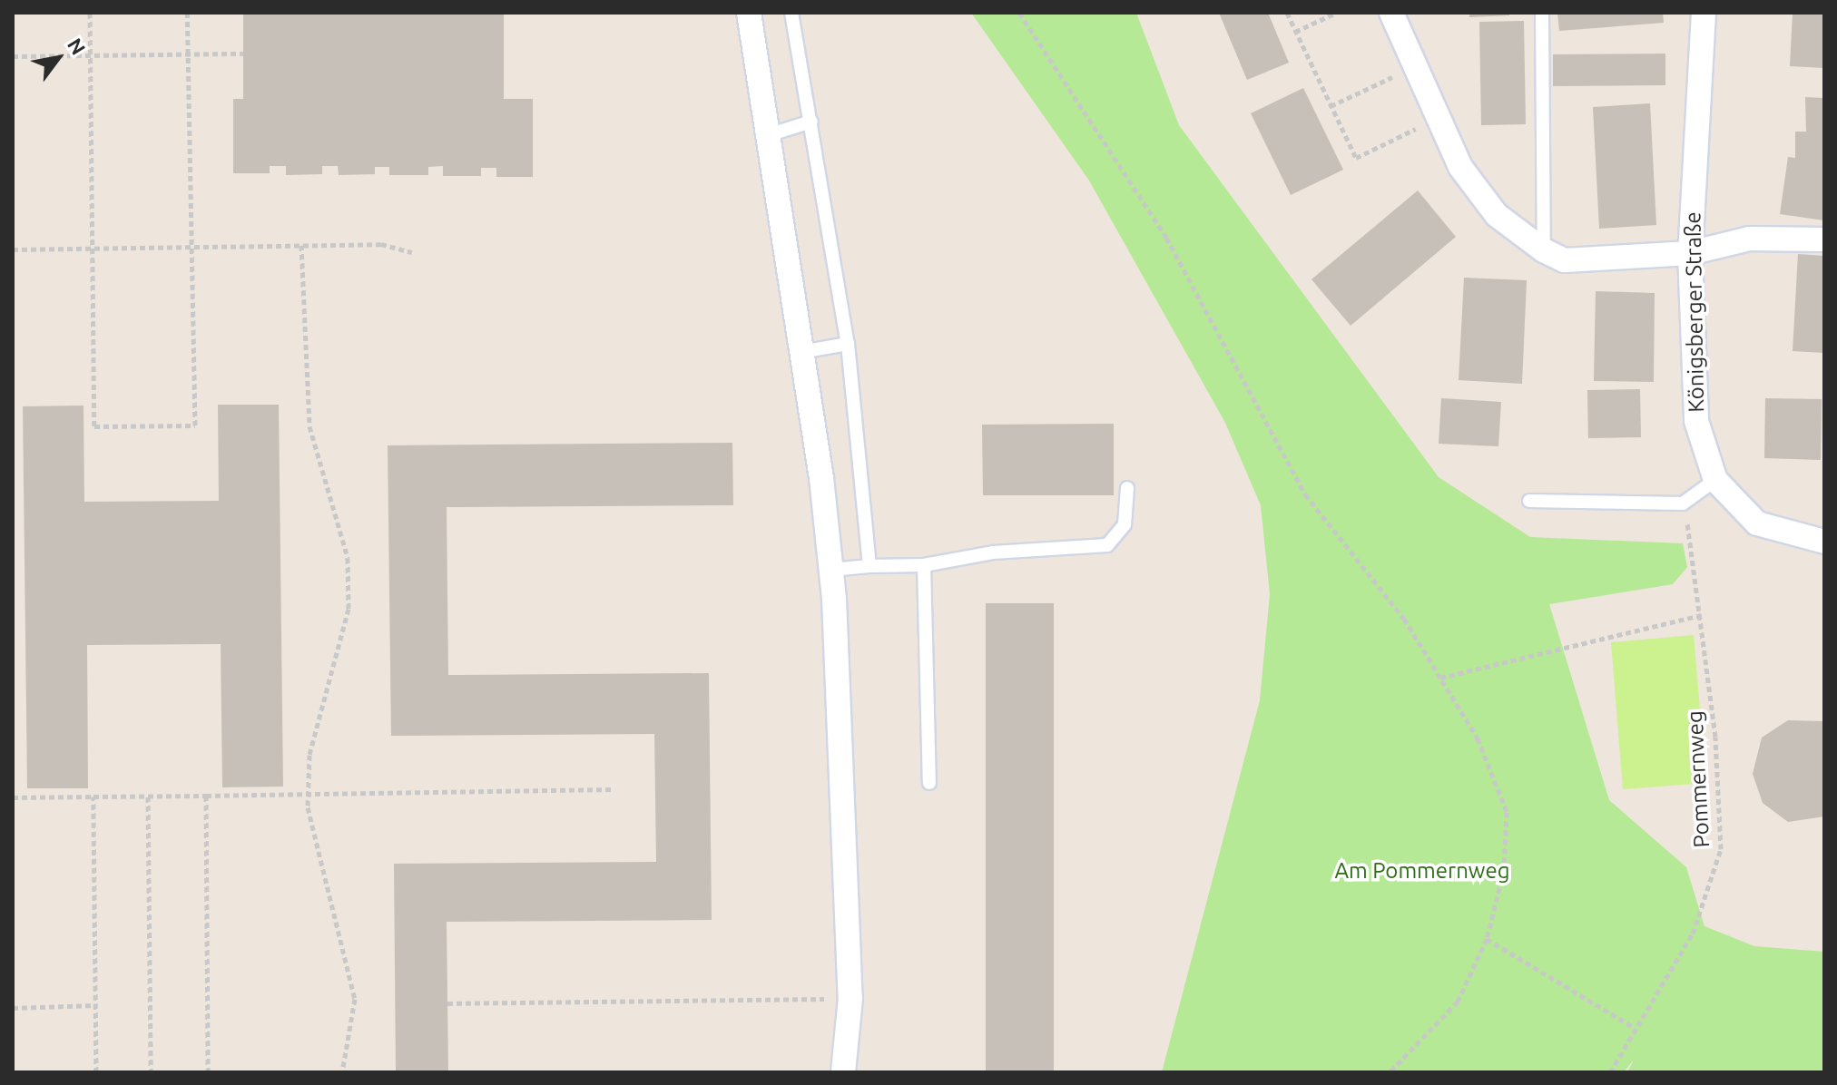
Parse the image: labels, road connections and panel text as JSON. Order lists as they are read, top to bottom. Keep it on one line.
{"streets":{"street":["Königsberger Straße"],"path":["Pommernweg"]},"parks":["Am Pommernweg"],"north":"top right"}
